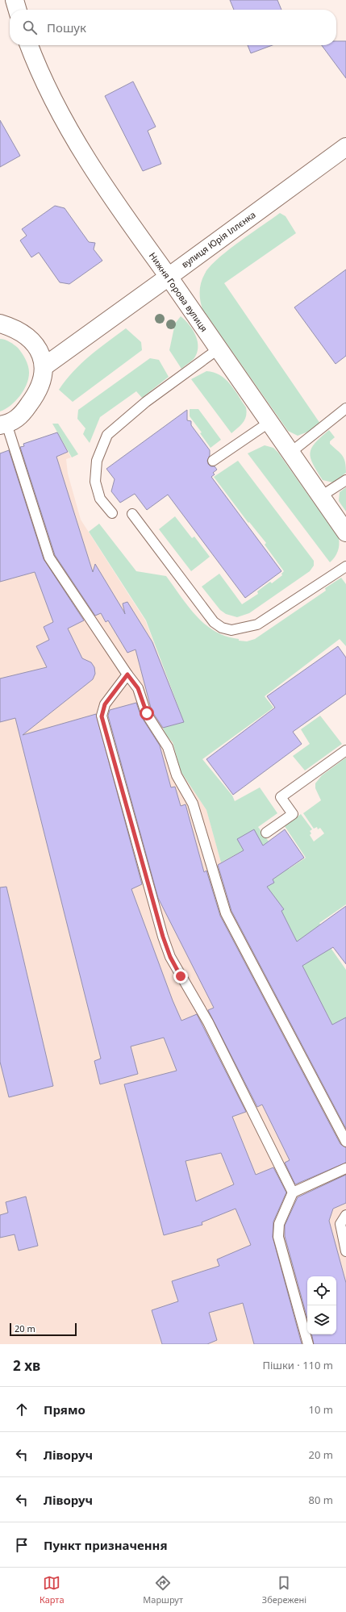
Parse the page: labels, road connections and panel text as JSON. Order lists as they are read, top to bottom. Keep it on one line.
{"streets":{"street":["вулиця Юрія Іллєнка","Нижня Горова вулиця"]},"crossings":[["вулиця Юрія Іллєнка","Нижня Горова вулиця"]],"scale_bar":"20 m","page":{"search":"Пошук","scale":"20 m","heading":["2 хв","Пішки · 110 m"],"list":[["Прямо","10 m"],["Ліворуч","20 m"],["Ліворуч","80 m"],"Пункт призначення"],"nav":["Карта","Маршрут","Збережені"]}}
